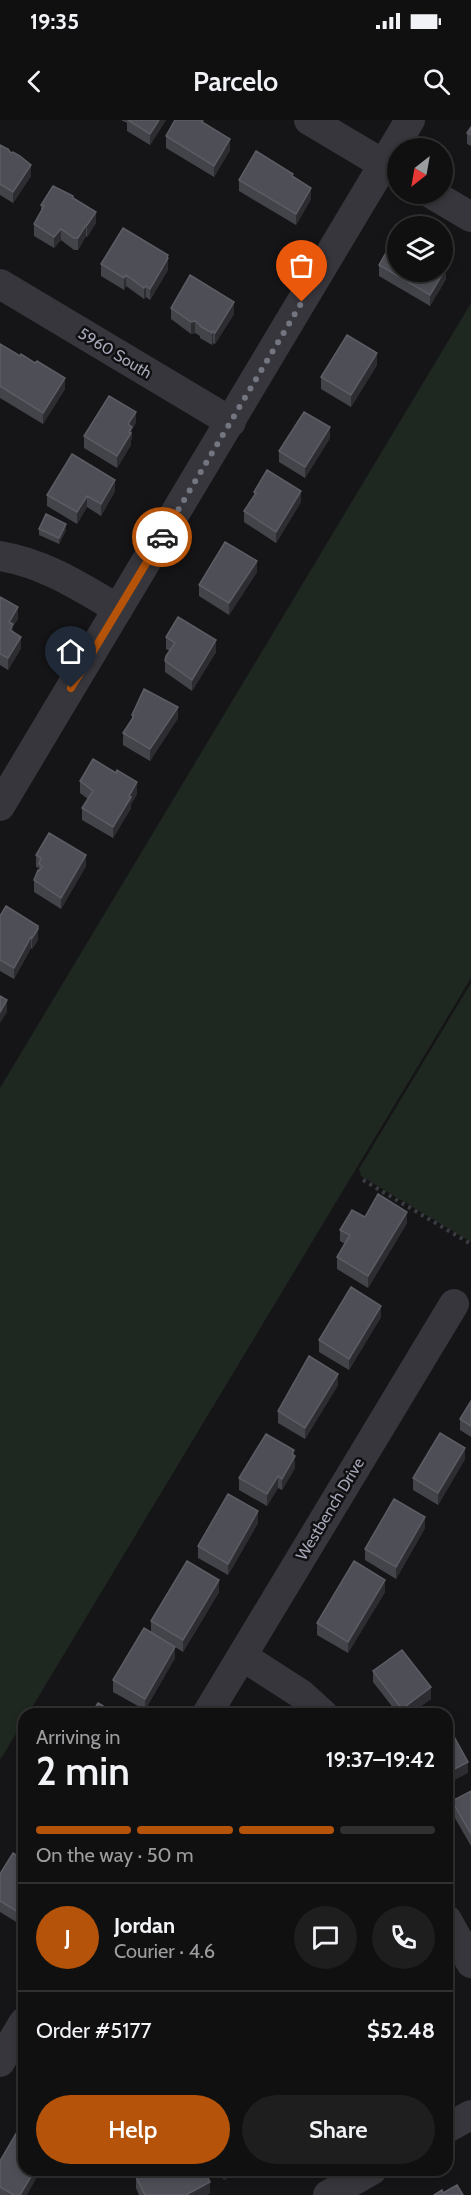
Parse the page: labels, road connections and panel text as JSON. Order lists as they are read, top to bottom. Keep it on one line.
{"streets":{"street":["5960 South","Westbench Drive"]},"north":"bottom left","page":{"status":"19:35","header":"Parcelo","heading":["2 min","Arriving in","19:37–19:42"],"panel":["Jordan","Courier · 4.6","Order #5177","$52.48"],"bar":"On the way · 50 m","round":"J","buttons":["Help","Share"]}}
